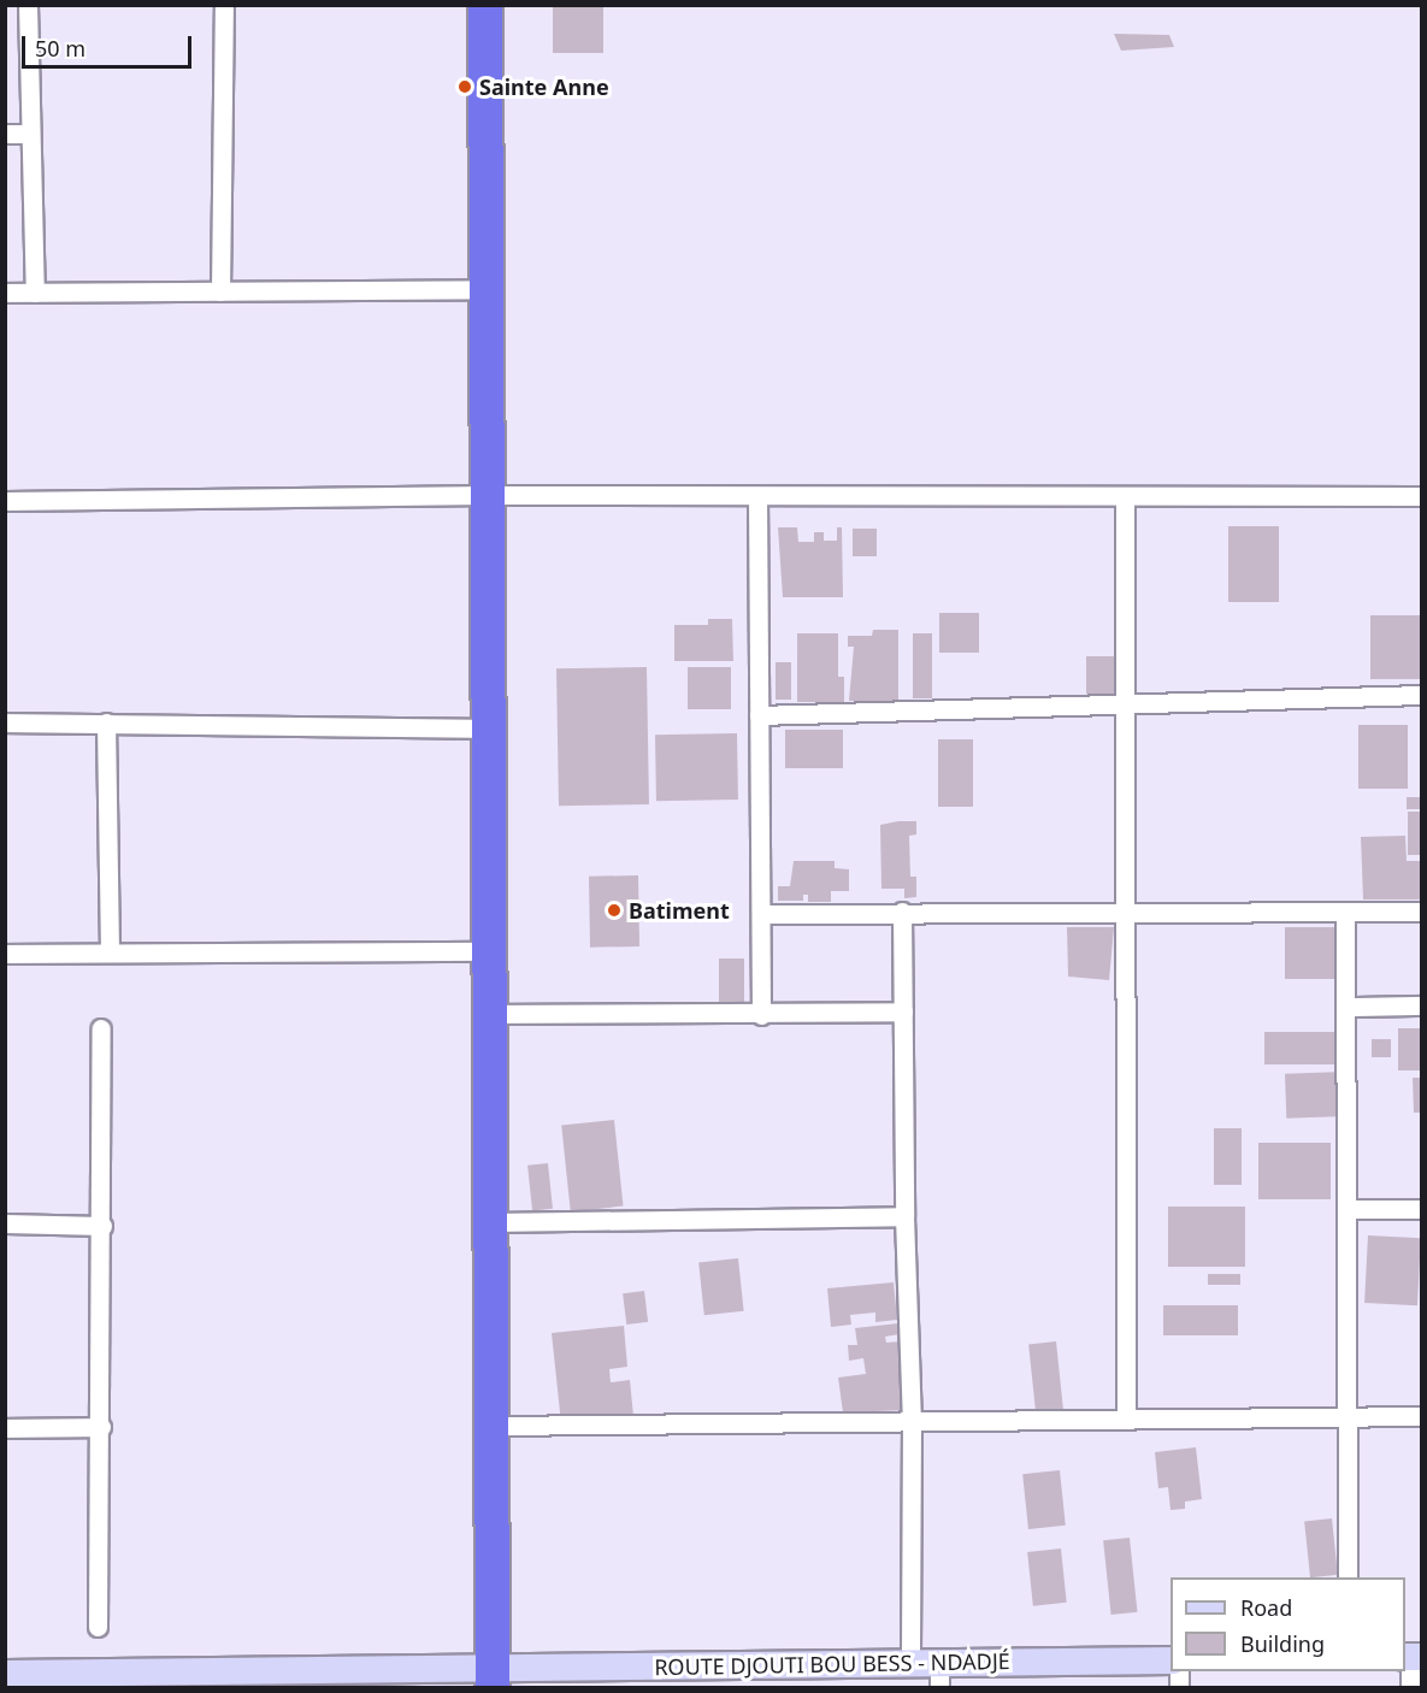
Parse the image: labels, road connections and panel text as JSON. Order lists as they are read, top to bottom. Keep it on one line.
{"streets":{"main road":["ROUTE DJOUTI BOU BESS - NDADJÉ"]},"places":["Sainte Anne","Batiment"],"legend":["Road","Building"],"scale_bar":"50 m"}
